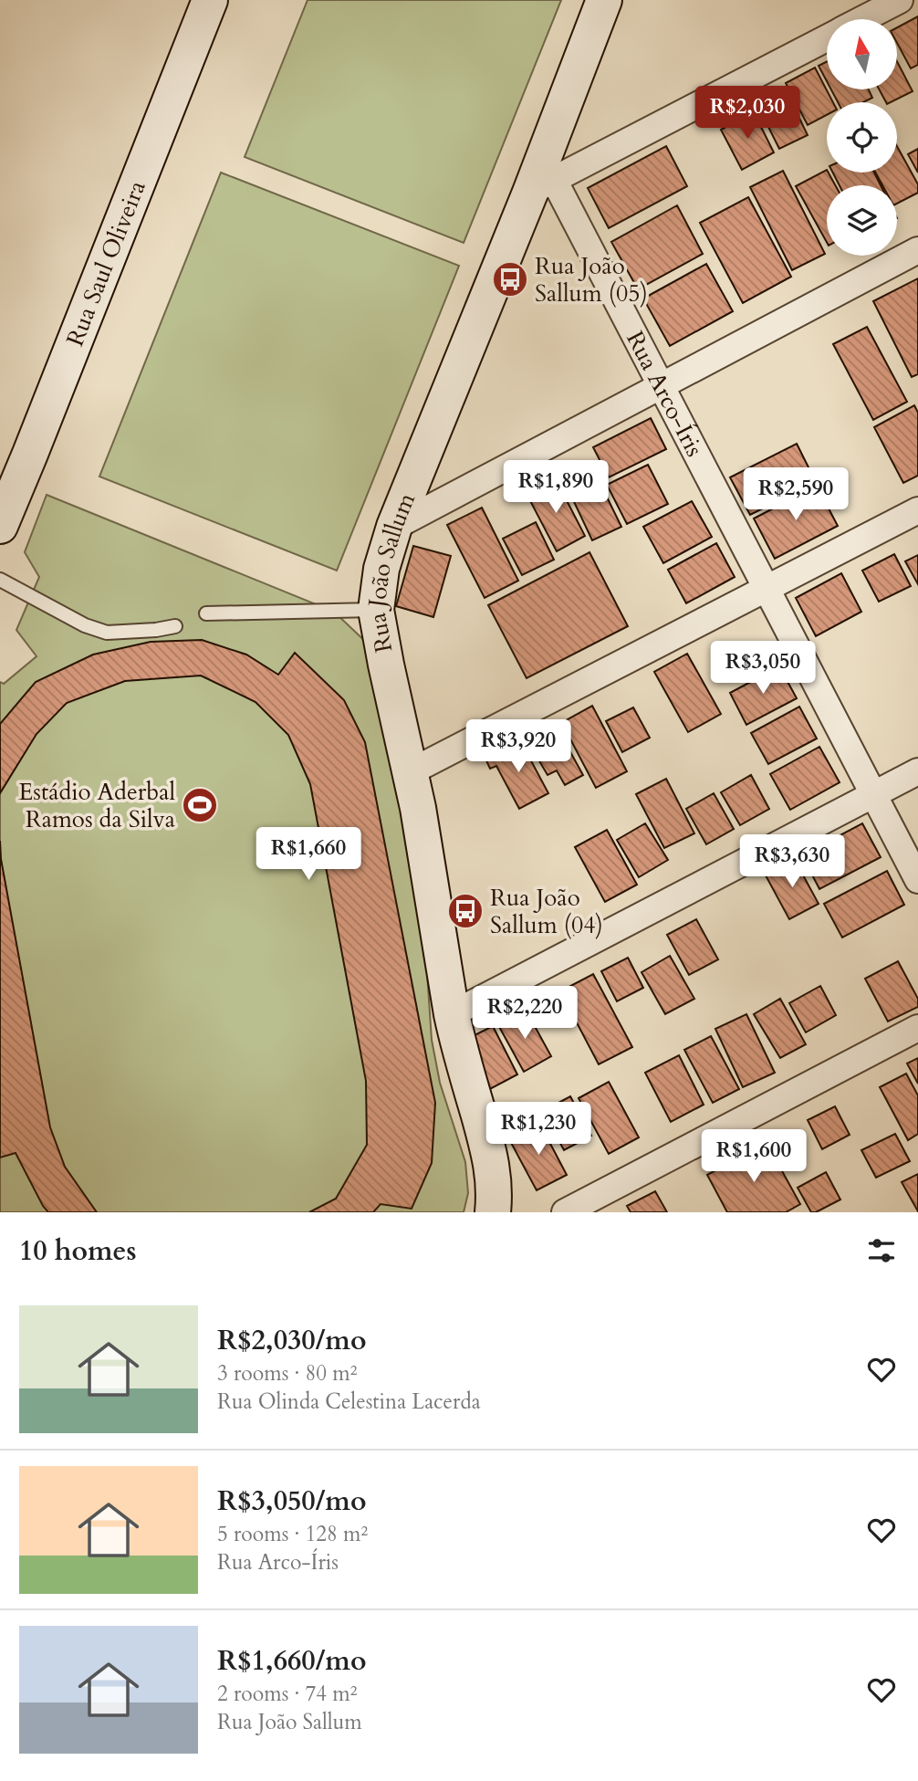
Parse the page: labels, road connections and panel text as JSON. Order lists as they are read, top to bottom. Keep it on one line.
{"streets":{"street":["Rua Saul Oliveira","Rua Arco-Íris","Rua João Sallum"]},"crossings":[["Rua Arco-Íris","Rua João Sallum"]],"places":{"bus stop":["Rua João Sallum (05)","Rua João Sallum (04)"],"sports":["Estádio Aderbal Ramos da Silva"]},"north":"top","page":{"price":["R$2,030","R$1,890","R$2,590","R$3,050","R$3,920","R$1,660","R$3,630","R$2,220","R$1,230","R$1,600"],"heading":"10 homes","list":[{"name":"R$2,030/mo","note":"3 rooms · 80 m² · Rua Olinda Celestina Lacerda"},{"name":"R$3,050/mo","note":"5 rooms · 128 m² · Rua Arco-Íris"},{"name":"R$1,660/mo","note":"2 rooms · 74 m² · Rua João Sallum"}]}}
